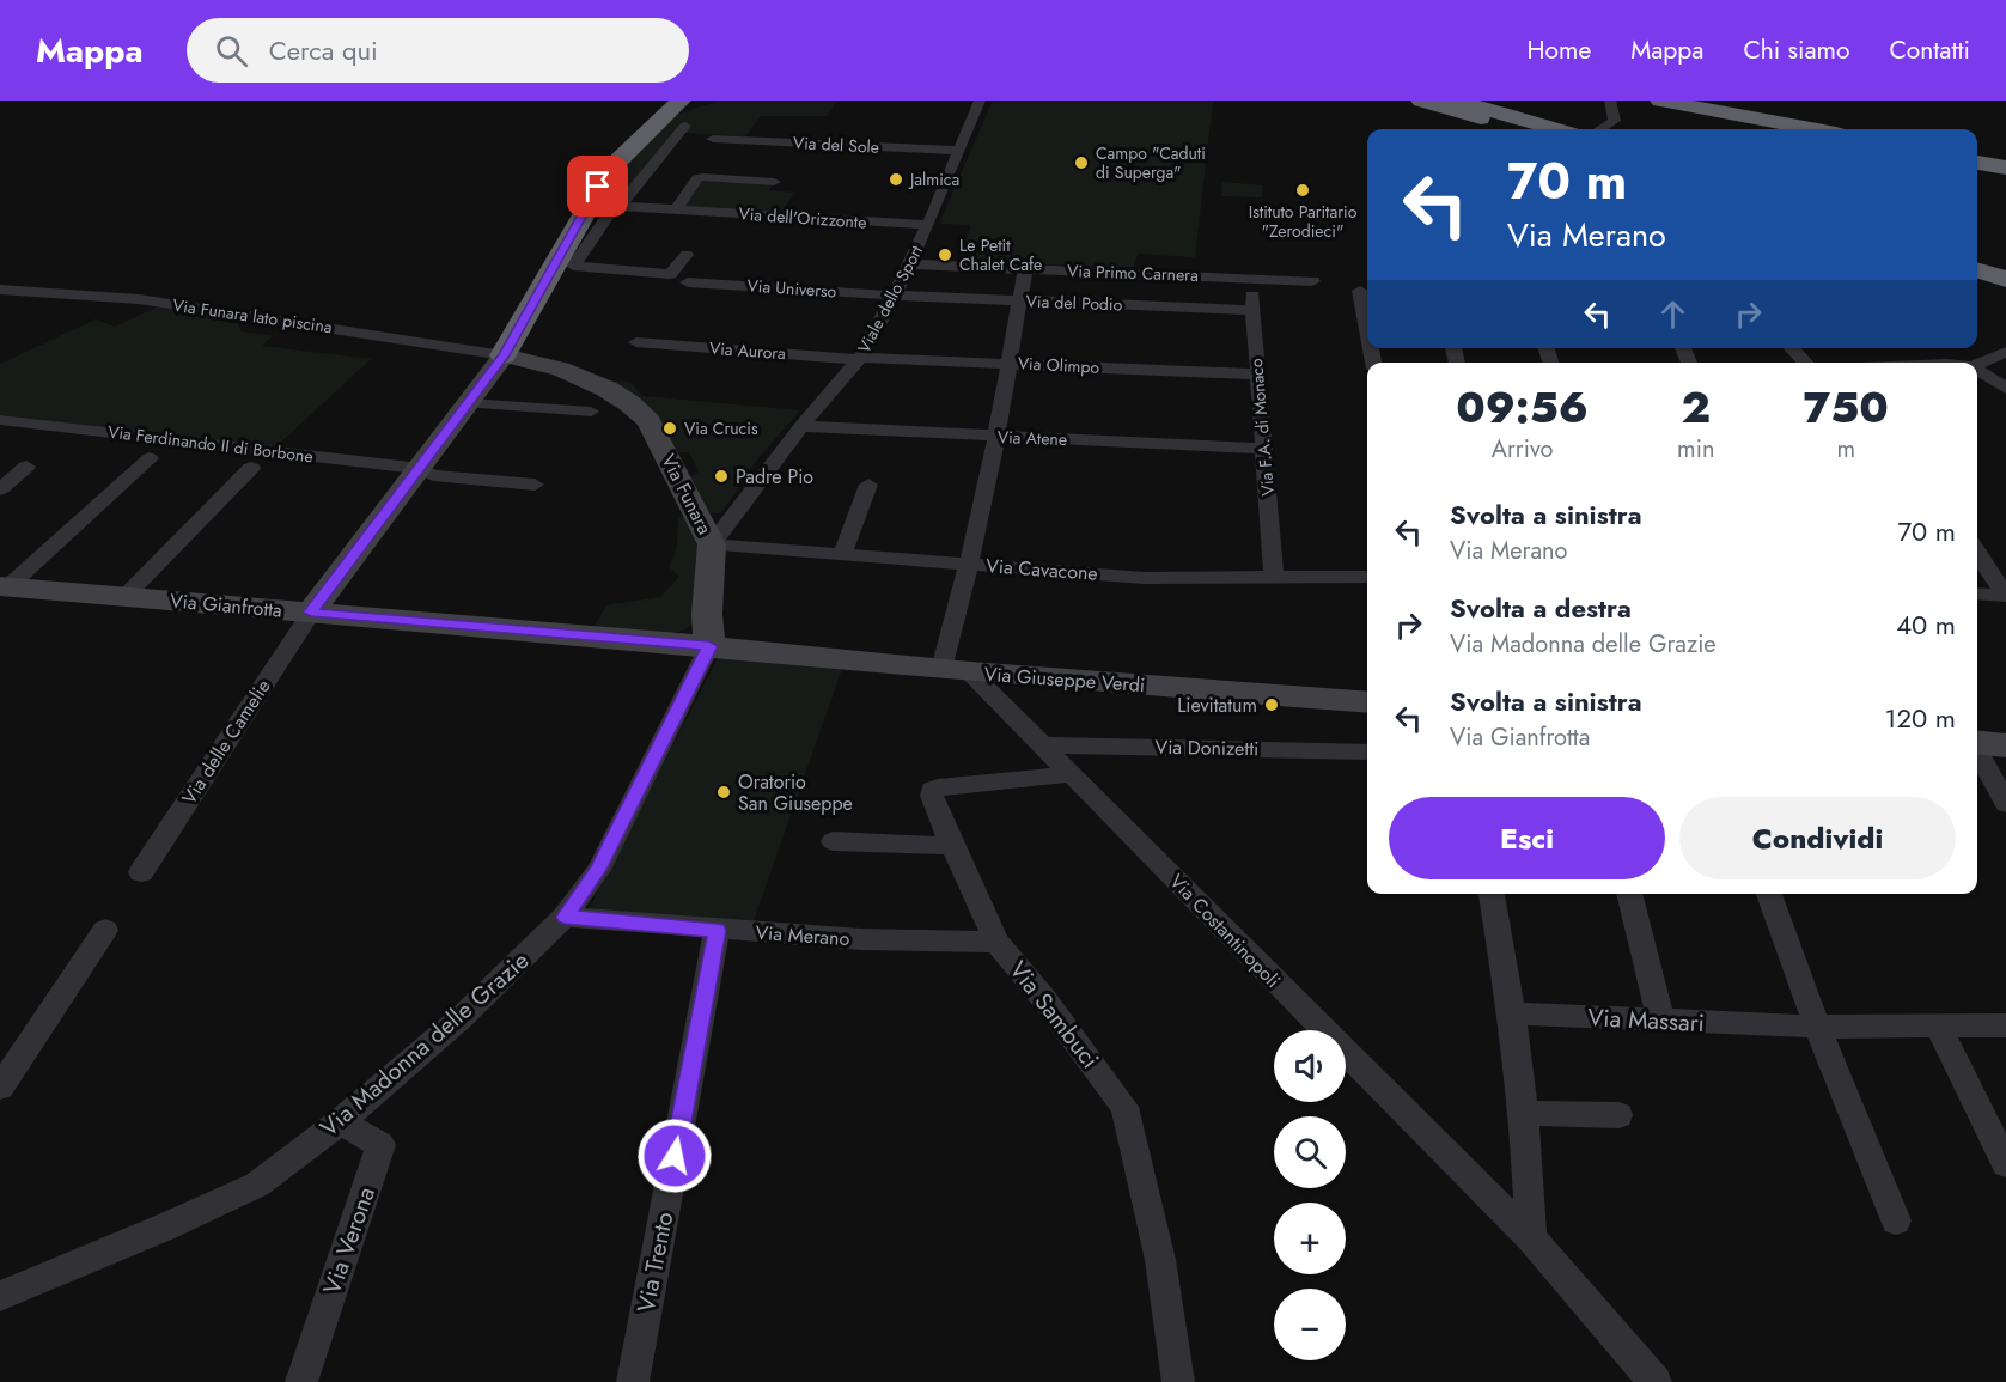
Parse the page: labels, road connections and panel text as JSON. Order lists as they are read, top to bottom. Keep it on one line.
{"streets":{"street":["Via del Sole","Via dell'Orizzonte","Via Primo Carnera","Via Universo","Viale dello Sport","Via del Podio","Via Funara lato piscina","Via Aurora","Via Olimpo","Via F.A. di Monaco","Via Atene","Via Ferdinando II di Borbone","Via Funara","Via Cavacone","Via Gianfrotta","Via Giuseppe Verdi","Via delle Camelie","Via Donizetti","Via Costantinopoli","Via Merano","Via Sambuci","Via Massari","Via Madonna delle Grazie","Via Verona","Via Trento"]},"crossings":[["Via del Sole","Viale dello Sport"],["Via dell'Orizzonte","Viale dello Sport"],["Via Primo Carnera","Viale dello Sport"],["Via Primo Carnera","Via F.A. di Monaco"],["Via Universo","Viale dello Sport"],["Via Universo","Via del Podio"],["Viale dello Sport","Via del Podio"],["Viale dello Sport","Via Aurora"],["Viale dello Sport","Via Olimpo"],["Viale dello Sport","Via Atene"],["Viale dello Sport","Via Funara"],["Viale dello Sport","Via Cavacone"],["Via del Podio","Via F.A. di Monaco"],["Via Funara lato piscina","Via Funara"],["Via Aurora","Via Olimpo"],["Via Olimpo","Via F.A. di Monaco"],["Via F.A. di Monaco","Via Atene"],["Via F.A. di Monaco","Via Cavacone"],["Via Funara","Via Cavacone"],["Via Funara","Via Gianfrotta"],["Via Funara","Via Madonna delle Grazie"],["Via Gianfrotta","Via delle Camelie"],["Via Gianfrotta","Via Madonna delle Grazie"],["Via Giuseppe Verdi","Via Costantinopoli"],["Via Donizetti","Via Costantinopoli"],["Via Costantinopoli","Via Sambuci"],["Via Merano","Via Sambuci"],["Via Merano","Via Madonna delle Grazie"],["Via Merano","Via Trento"],["Via Madonna delle Grazie","Via Verona"]],"places":["Campo \"Caduti di Superga\"","Jalmica","Istituto Paritario \"Zerodieci\"","Le Petit Chalet Cafe","Via Crucis","Padre Pio","Lievitatum","Oratorio San Giuseppe"],"page":{"header":"Mappa","search":"Cerca qui","nav":["Home","Mappa","Chi siamo","Contatti"],"turn":["70 m","Via Merano"],"eta":["09:56","Arrivo","2","min","750","m"],"list":[{"name":"Svolta a sinistra","note":"Via Merano","value":"70 m"},{"name":"Svolta a destra","note":"Via Madonna delle Grazie","value":"40 m"},{"name":"Svolta a sinistra","note":"Via Gianfrotta","value":"120 m"}],"buttons":["Esci","Condividi"],"map_buttons":["+","−"]}}
